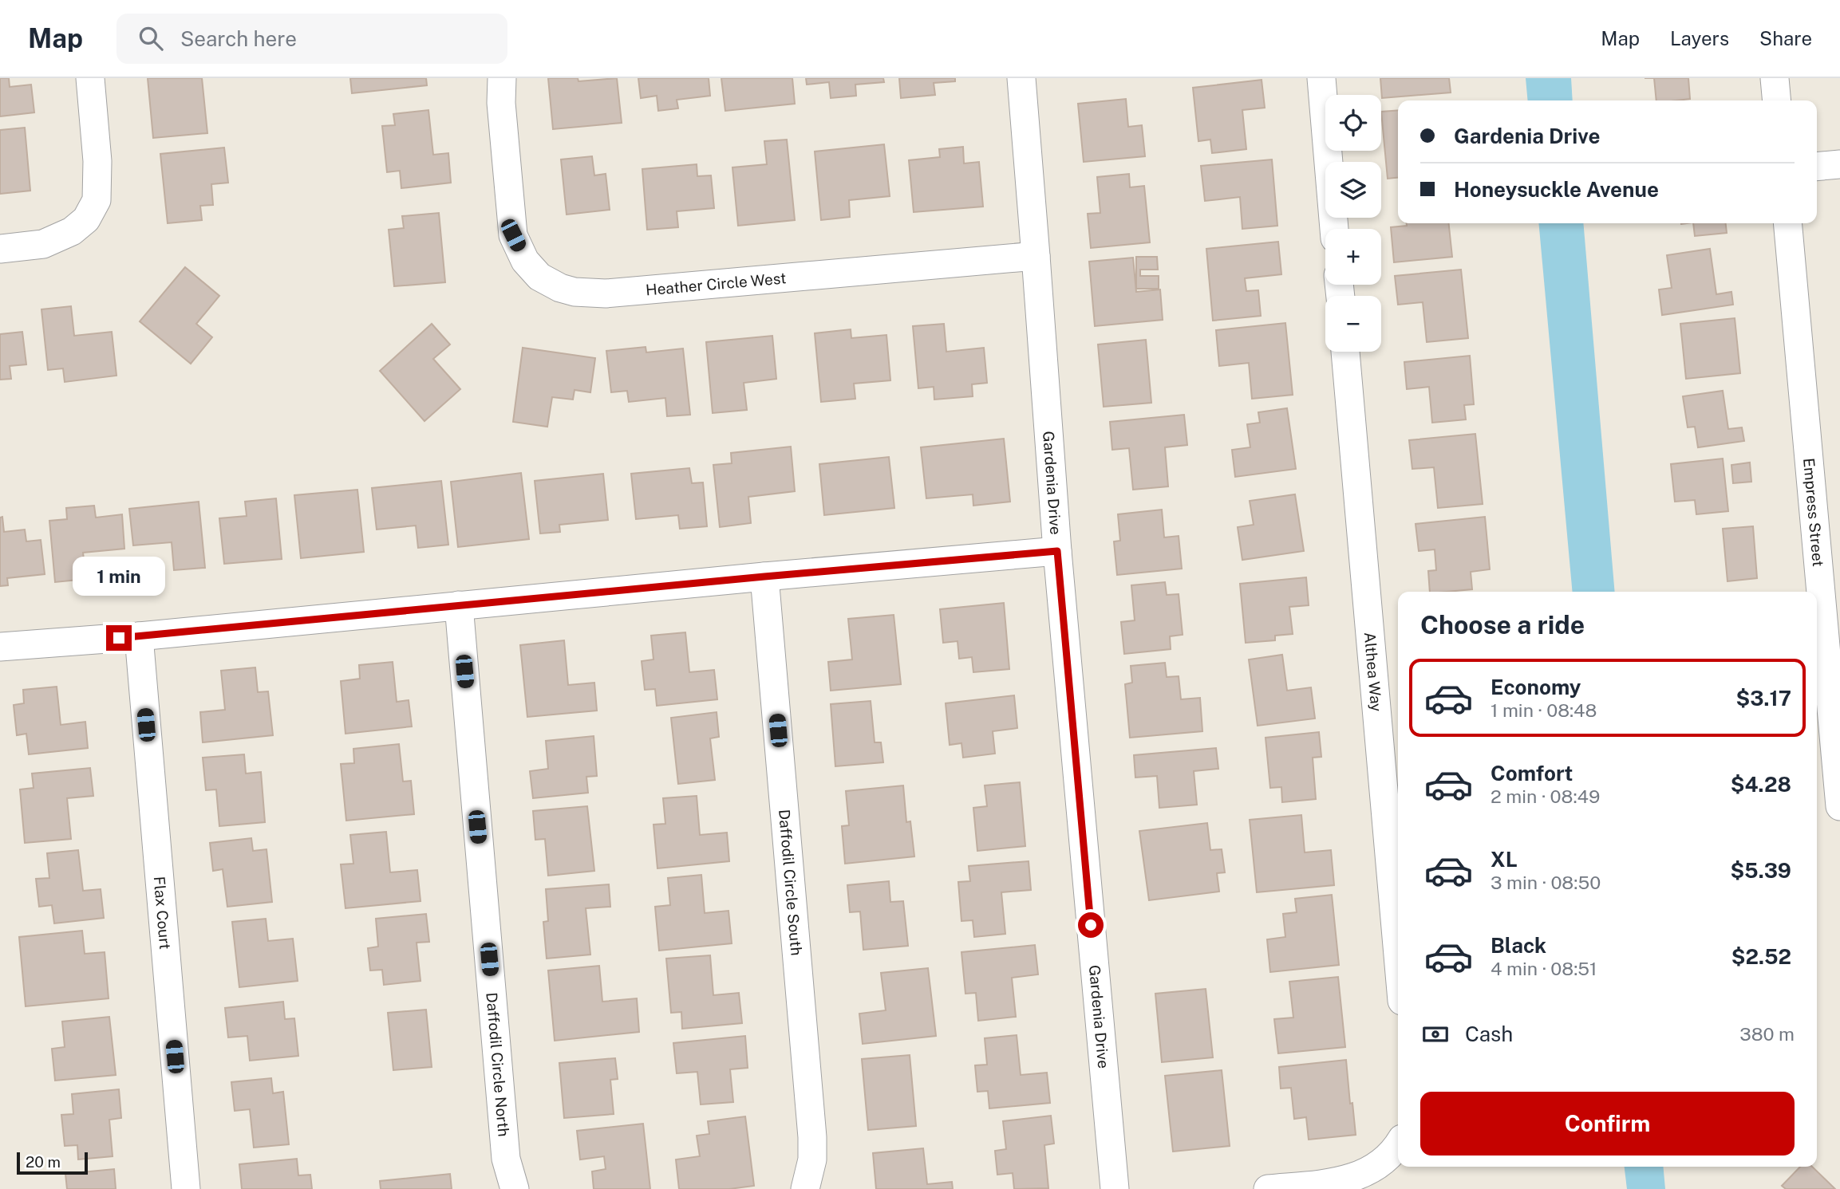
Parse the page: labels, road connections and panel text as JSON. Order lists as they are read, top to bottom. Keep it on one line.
{"streets":{"street":["Heather Circle West","Gardenia Drive","Empress Street","Althea Way","Daffodil Circle South","Flax Court","Daffodil Circle North"]},"crossings":[["Heather Circle West","Gardenia Drive"]],"scale_bar":"20 m","page":{"header":"Map","search":"Search here","nav":["Map","Layers","Share"],"map_buttons":["+","−"],"banner":["Gardenia Drive","Honeysuckle Avenue"],"bubble":"1 min","heading":"Choose a ride","list":[{"name":"Economy","note":"1 min · 08:48","value":"$3.17"},{"name":"Comfort","note":"2 min · 08:49","value":"$4.28"},{"name":"XL","note":"3 min · 08:50","value":"$5.39"},{"name":"Black","note":"4 min · 08:51","value":"$2.52"}],"pay":["Cash","380 m"],"buttons":"Confirm","scale":"20 m"}}
